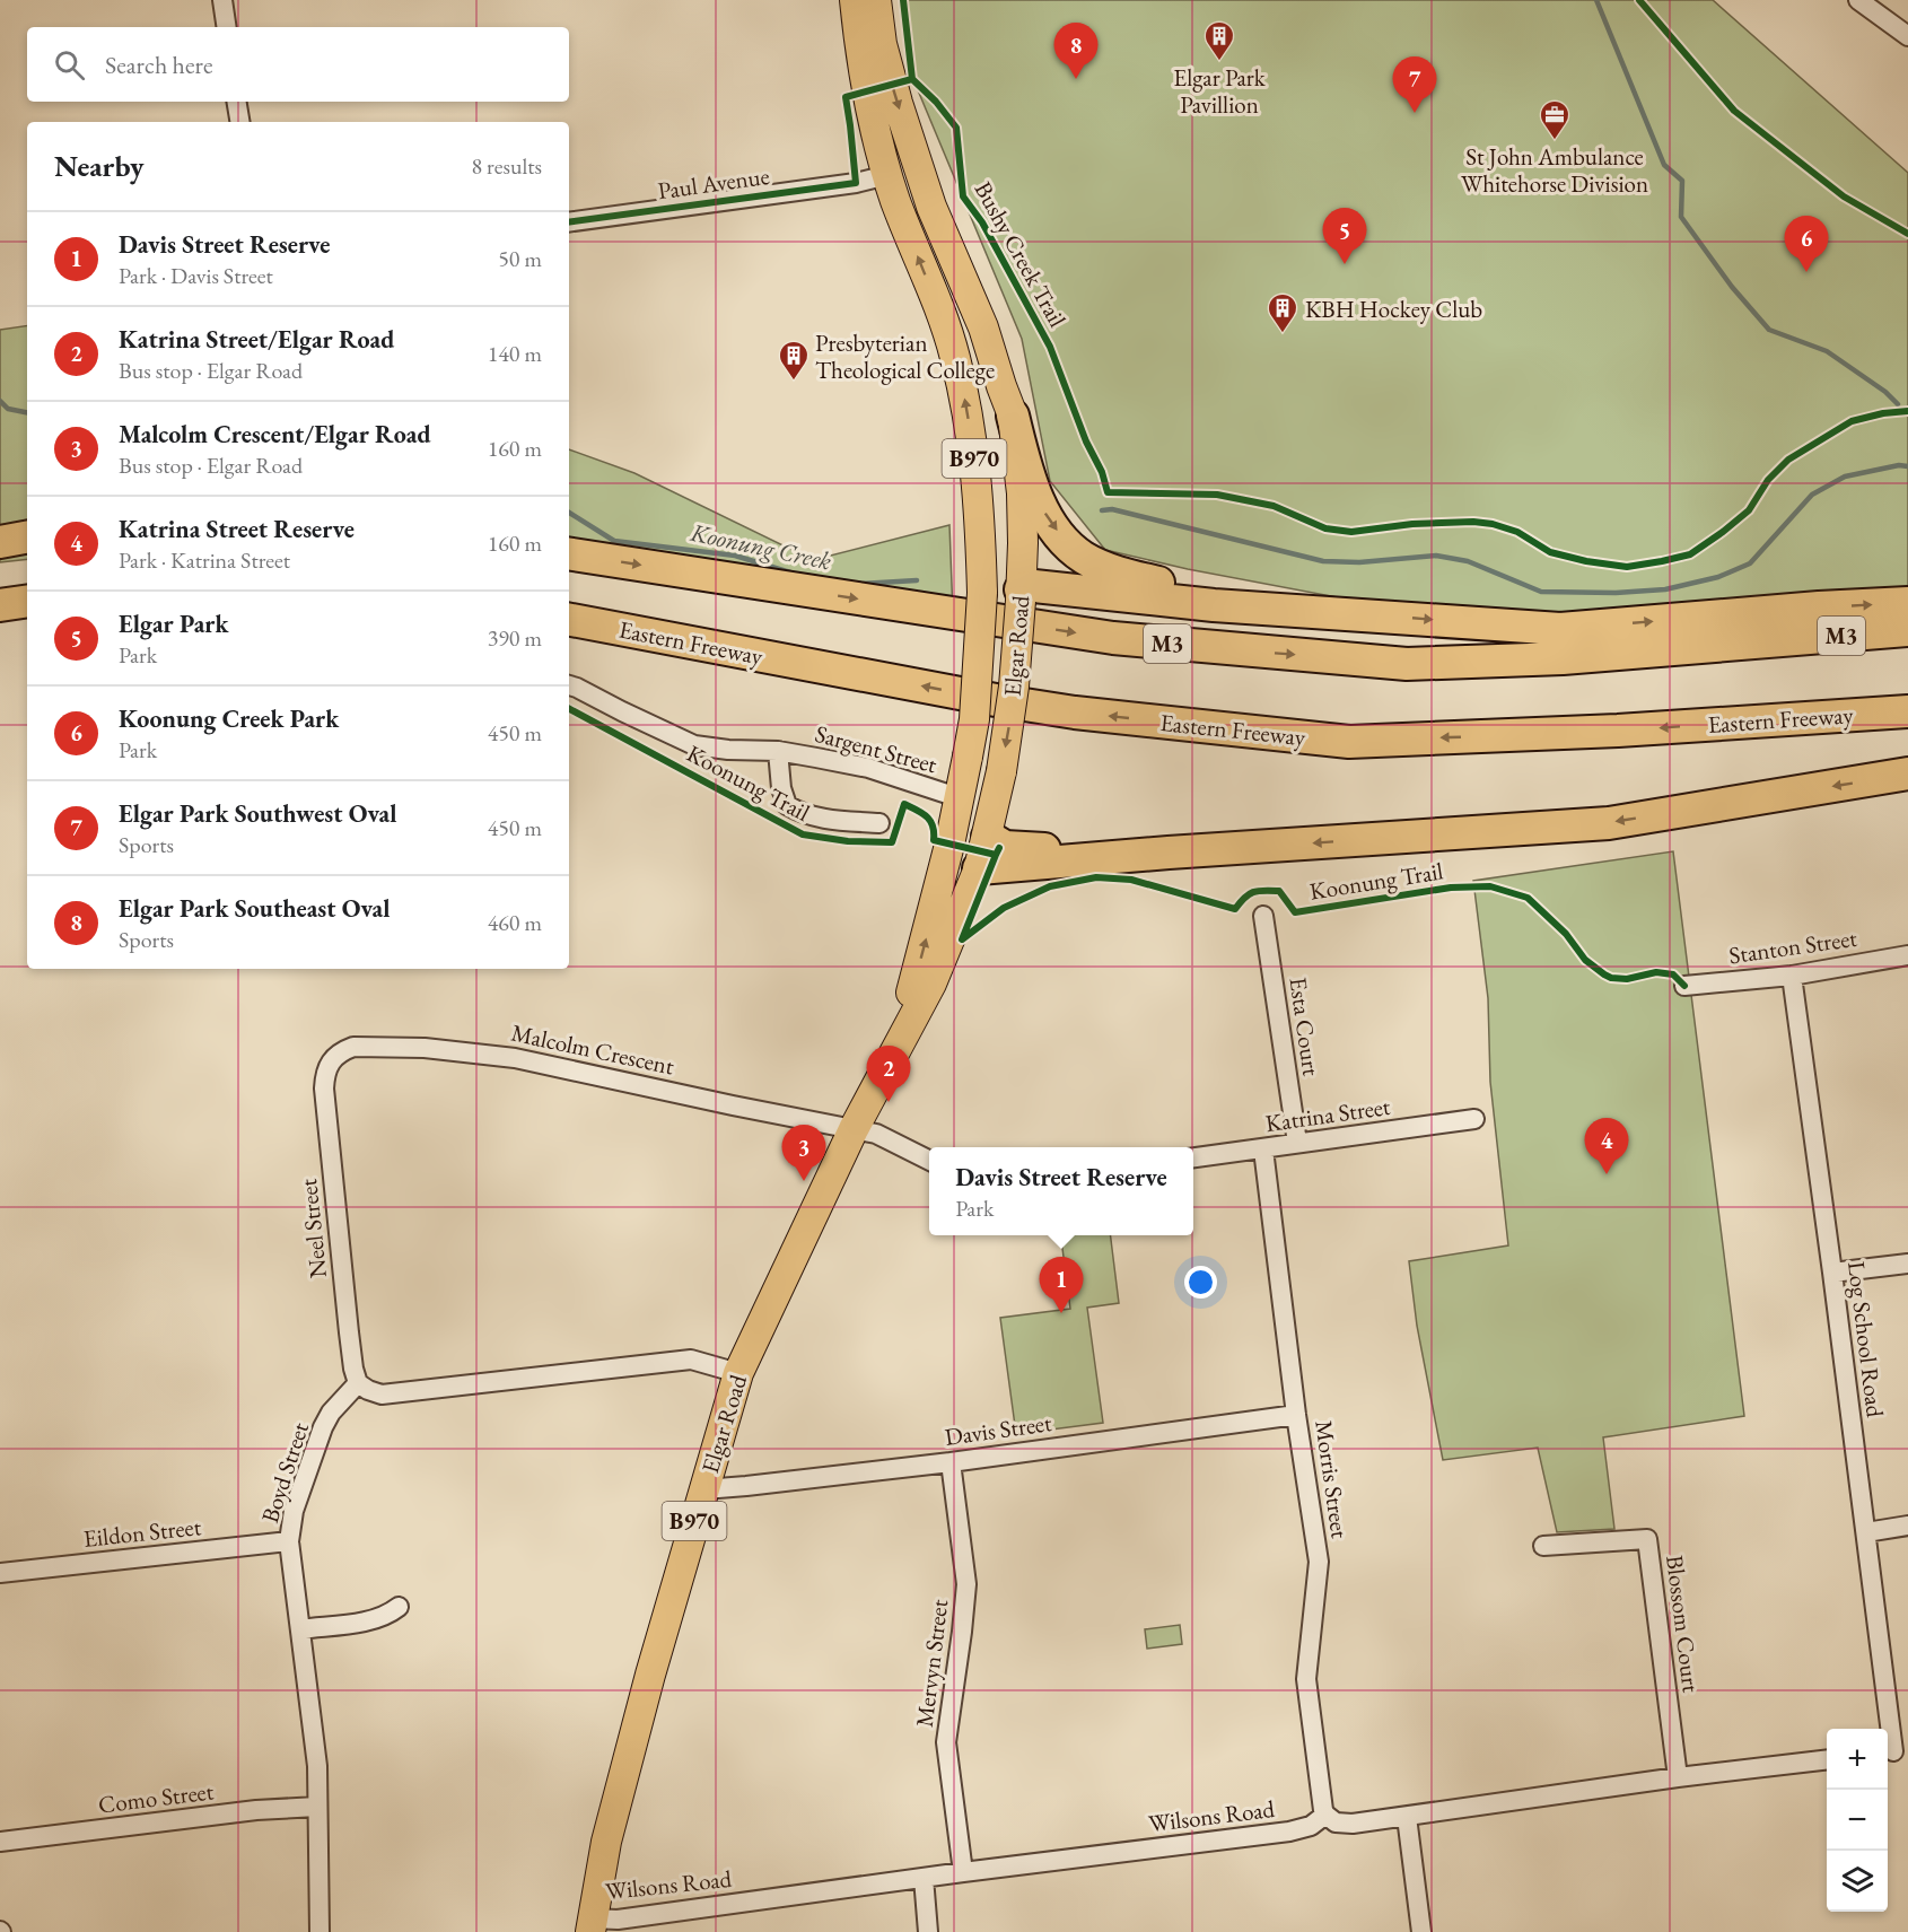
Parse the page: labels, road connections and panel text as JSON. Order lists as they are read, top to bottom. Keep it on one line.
{"streets":{"highway":["M3","Eastern Freeway"],"main road":["B970","Elgar Road"],"street":["Paul Avenue","Sargent Street","Stanton Street","Esta Court","Malcolm Crescent","Katrina Street","Neel Street","Log School Road","Davis Street","Boyd Street","Morris Street","Eildon Street","Blossom Court","Mervyn Street","Como Street","Wilsons Road"],"cycle path":["Bushy Creek Trail","Koonung Trail"]},"crossings":[["Paul Avenue","Elgar Road"],["Elgar Road","Sargent Street"],["Elgar Road","Malcolm Crescent"],["Elgar Road","Davis Street"],["Elgar Road","Wilsons Road"],["Stanton Street","Log School Road"],["Esta Court","Katrina Street"],["Malcolm Crescent","Neel Street"],["Katrina Street","Morris Street"],["Neel Street","Boyd Street"],["Davis Street","Morris Street"],["Davis Street","Mervyn Street"],["Boyd Street","Eildon Street"],["Boyd Street","Como Street"],["Morris Street","Wilsons Road"],["Mervyn Street","Wilsons Road"]],"water":["Koonung Creek"],"places":{"building":["Elgar Park Pavillion","KBH Hockey Club","Presbyterian Theological College"],"office":["St John Ambulance Whitehorse Division"]},"page":{"pins":["8","7","5","6","2","4","3","1"],"search":"Search here","heading":["Nearby","8 results"],"list":[{"mark":"1","name":"Davis Street Reserve","note":"Park · Davis Street","value":"50 m"},{"mark":"2","name":"Katrina Street/Elgar Road","note":"Bus stop · Elgar Road","value":"140 m"},{"mark":"3","name":"Malcolm Crescent/Elgar Road","note":"Bus stop · Elgar Road","value":"160 m"},{"mark":"4","name":"Katrina Street Reserve","note":"Park · Katrina Street","value":"160 m"},{"mark":"5","name":"Elgar Park","note":"Park","value":"390 m"},{"mark":"6","name":"Koonung Creek Park","note":"Park","value":"450 m"},{"mark":"7","name":"Elgar Park Southwest Oval","note":"Sports","value":"450 m"},{"mark":"8","name":"Elgar Park Southeast Oval","note":"Sports","value":"460 m"}],"popup":["Davis Street Reserve","Park"],"map_buttons":["+","−"]}}
